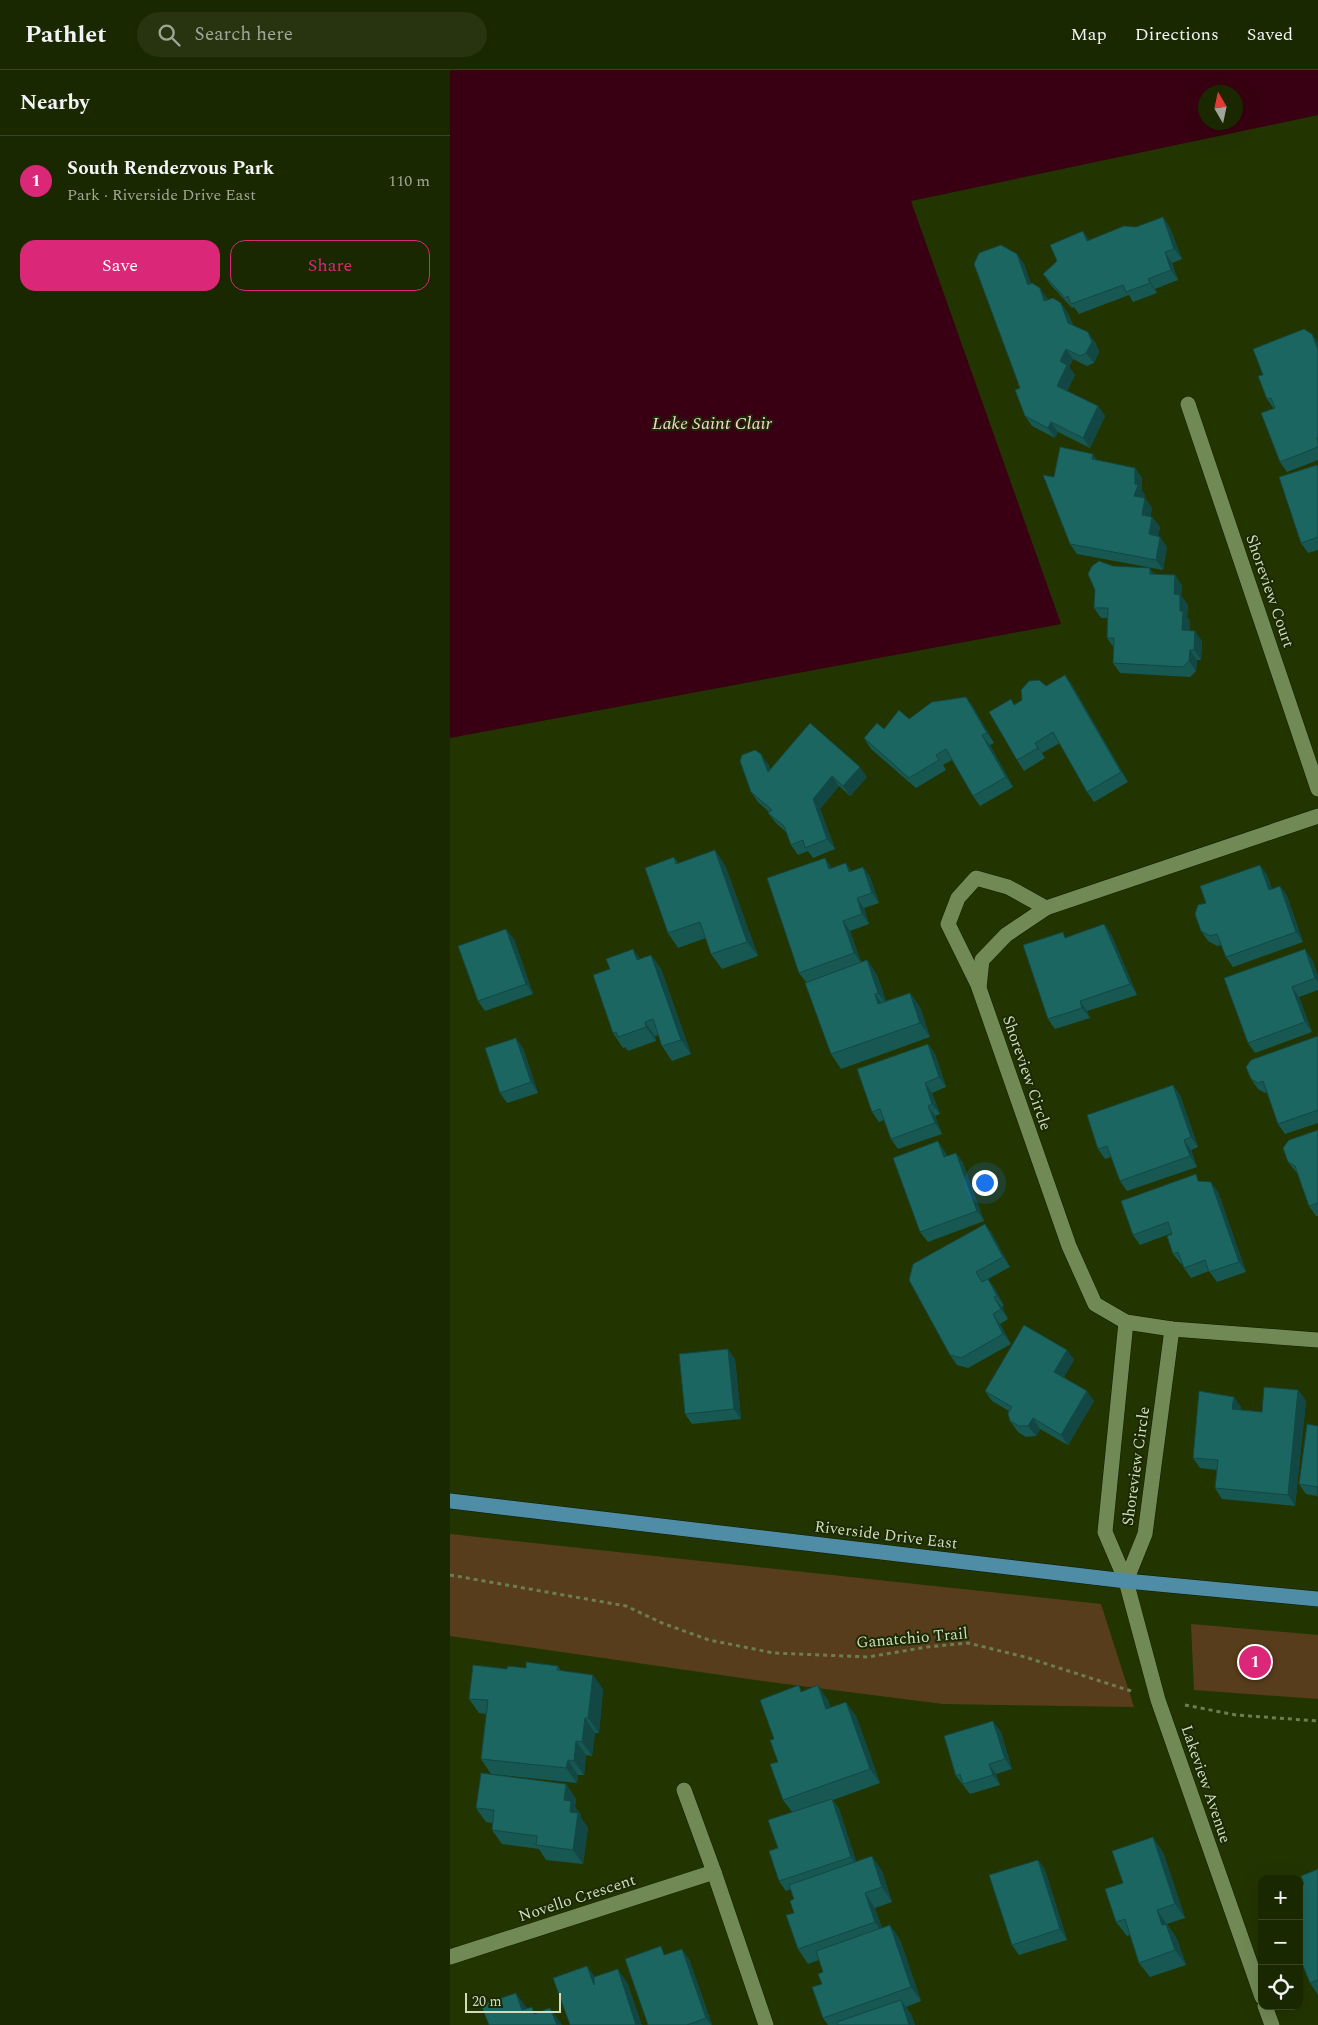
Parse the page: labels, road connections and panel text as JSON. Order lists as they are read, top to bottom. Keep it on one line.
{"streets":{"main road":["Riverside Drive East"],"street":["Shoreview Court","Shoreview Circle","Lakeview Avenue","Novello Crescent"],"path":["Ganatchio Trail"]},"crossings":[["Shoreview Circle","Riverside Drive East"],["Shoreview Circle","Lakeview Avenue"],["Riverside Drive East","Lakeview Avenue"],["Ganatchio Trail","Lakeview Avenue"]],"water":["Lake Saint Clair"],"scale_bar":"20 m","north":"top","page":{"header":"Pathlet","search":"Search here","nav":["Map","Directions","Saved"],"heading":"Nearby","list":[{"mark":"1","name":"South Rendezvous Park","note":"Park · Riverside Drive East","value":"110 m"}],"buttons":["Save","Share"],"pins":"1","map_buttons":["+","−"],"scale":"20 m"}}
